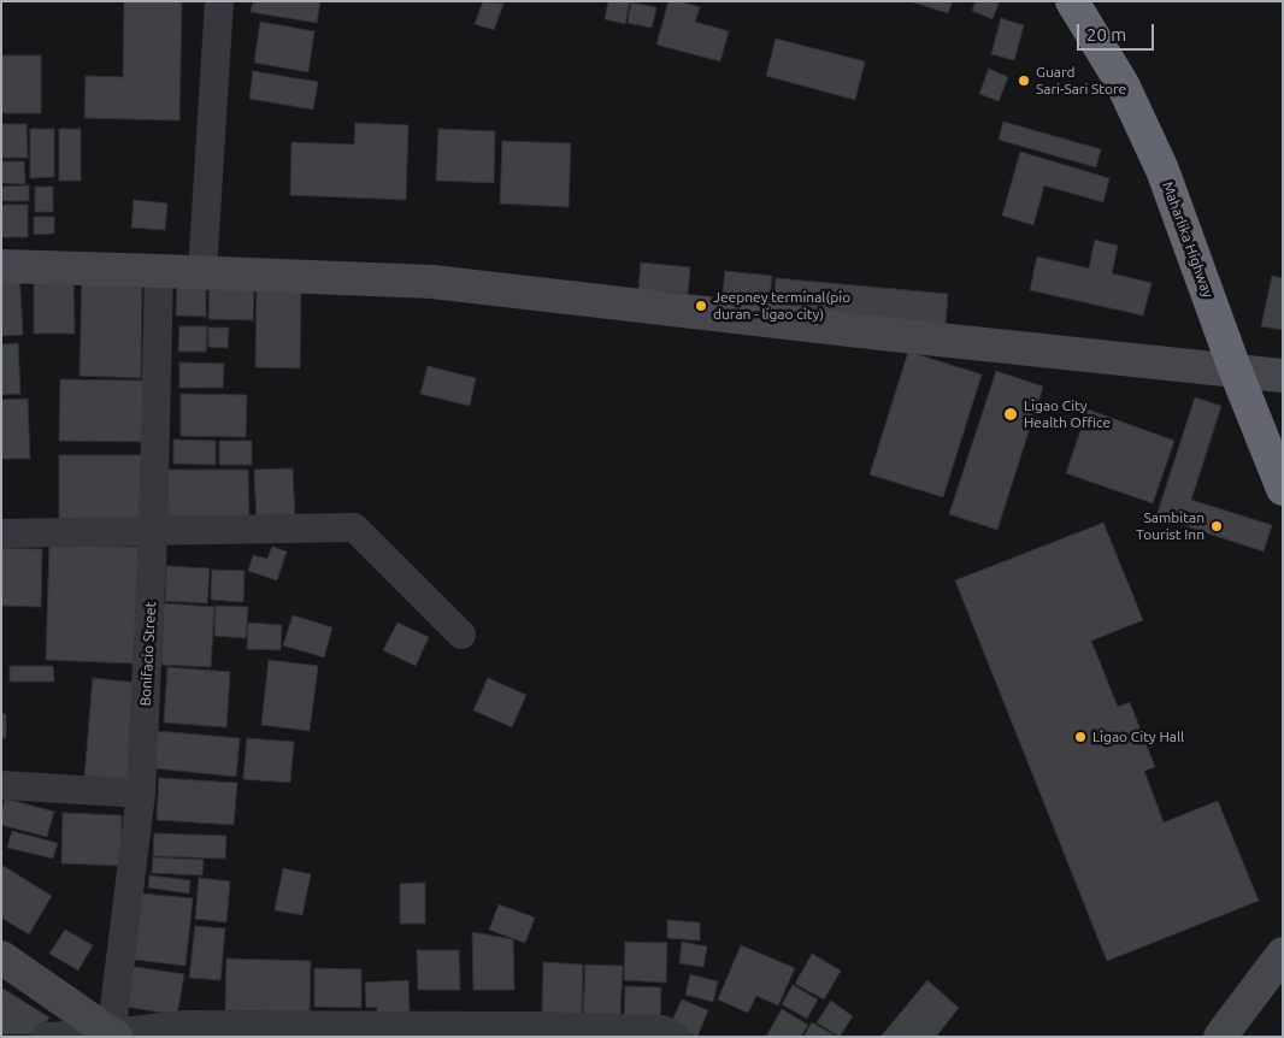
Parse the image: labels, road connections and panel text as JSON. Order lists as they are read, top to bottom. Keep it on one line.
{"streets":{"highway":["Maharlika Highway"],"street":["Bonifacio Street"]},"places":["Guard Sari-Sari Store","Jeepney terminal(pio duran - ligao city)","Ligao City Health Office","Sambitan Tourist Inn","Ligao City Hall"],"scale_bar":"20 m"}
